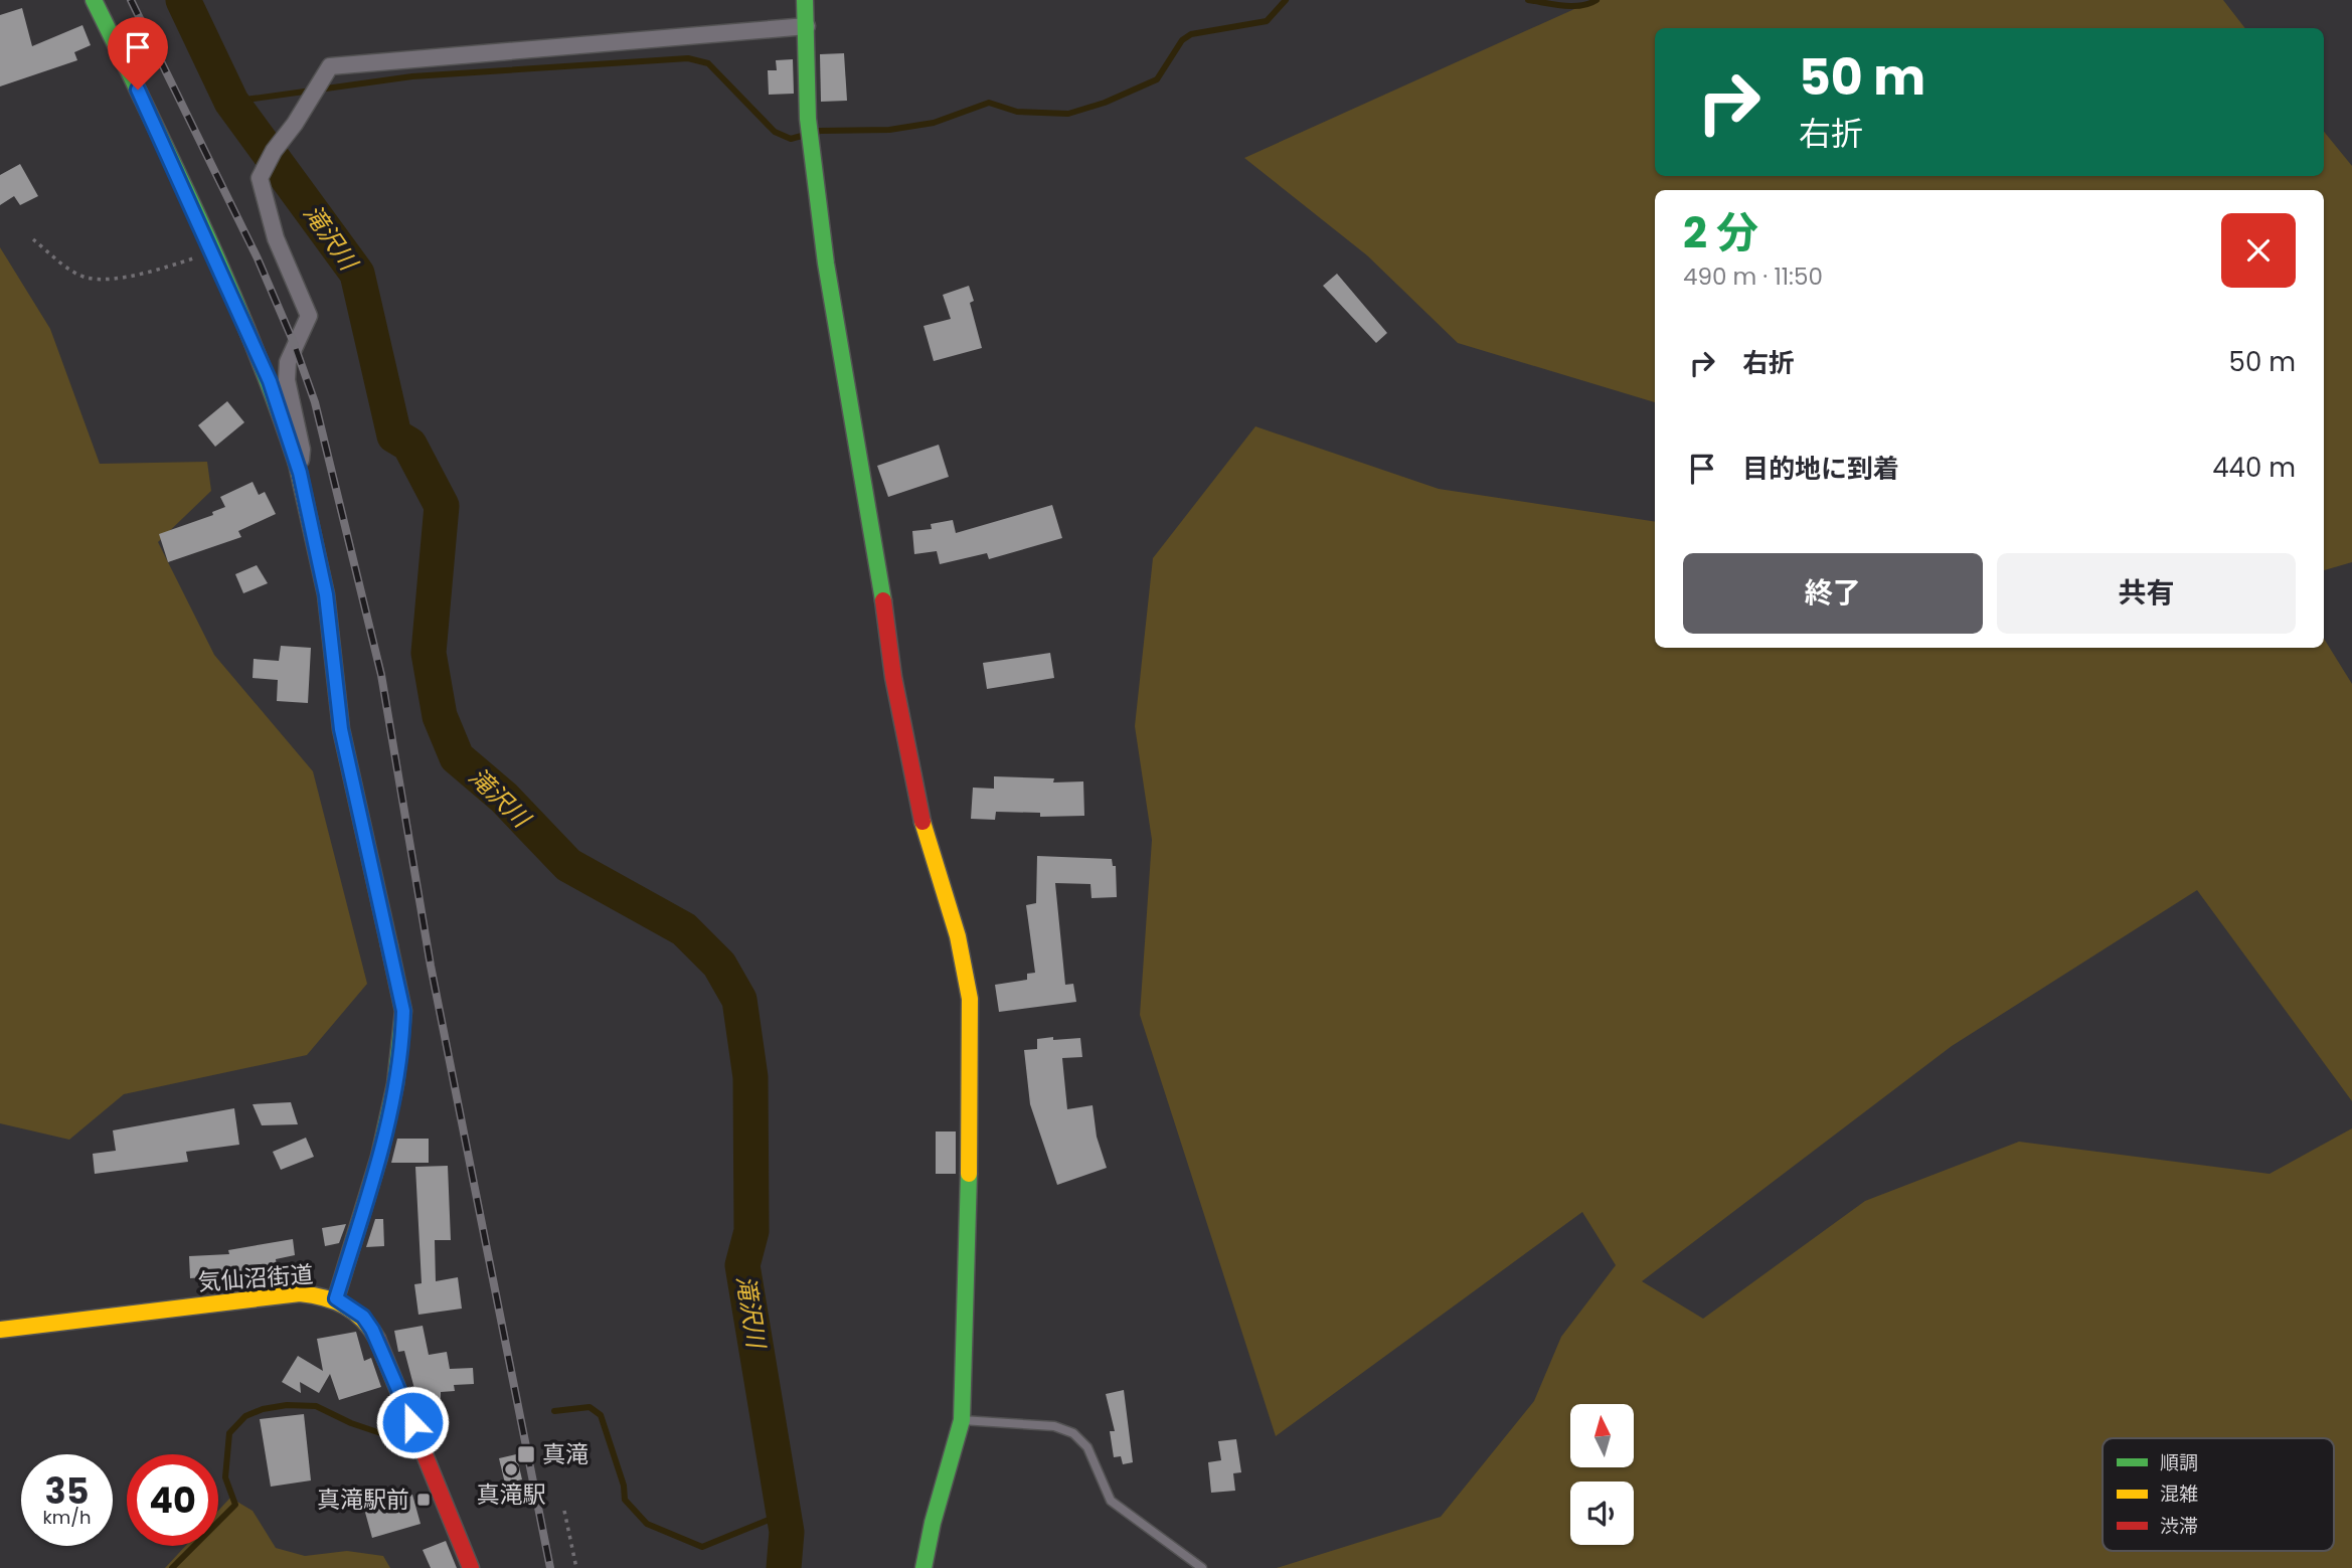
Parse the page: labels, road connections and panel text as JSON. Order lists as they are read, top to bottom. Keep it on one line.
{"streets":{"street":["気仙沼街道"]},"water":["滝沢川"],"places":{"transit":["真滝","真滝駅前"],"other":["真滝駅"]},"legend":["順調","混雑","渋滞"],"north":"top","page":{"turn":["50 m","右折"],"heading":["2 分","490 m · 11:50"],"list":[{"name":"右折","value":"50 m"},{"name":"目的地に到着","value":"440 m"}],"buttons":["終了","共有"],"speed":"35 km/h","limit":"40"}}
